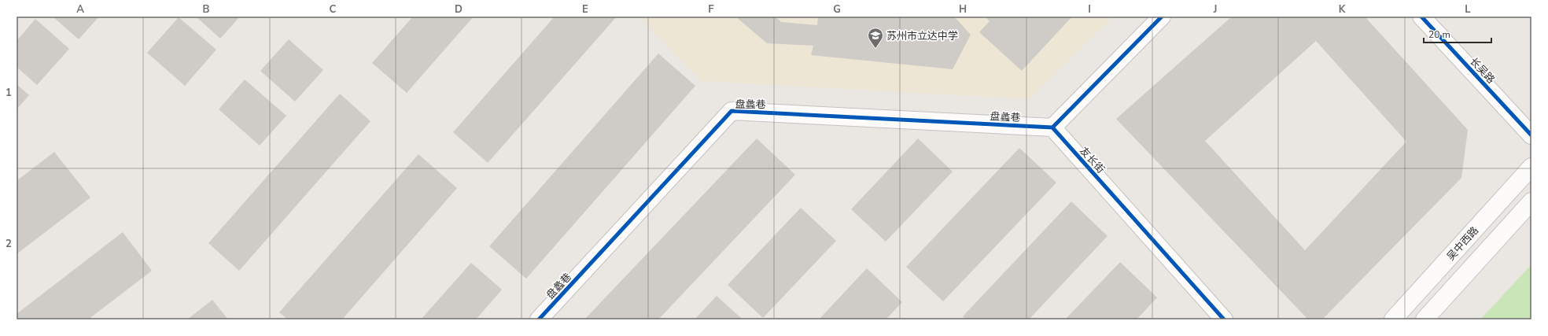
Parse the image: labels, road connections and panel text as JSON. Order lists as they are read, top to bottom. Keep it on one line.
{"streets":{"street":["长吴路","盘蠡巷","友长街","吴中西路"]},"crossings":[["盘蠡巷","友长街"]],"places":{"school or university":["苏州市立达中学"]},"scale_bar":"20 m","grid":{"columns":["A","B","C","D","E","F","G","H","I","J","K","L"],"rows":["1","2"]}}
